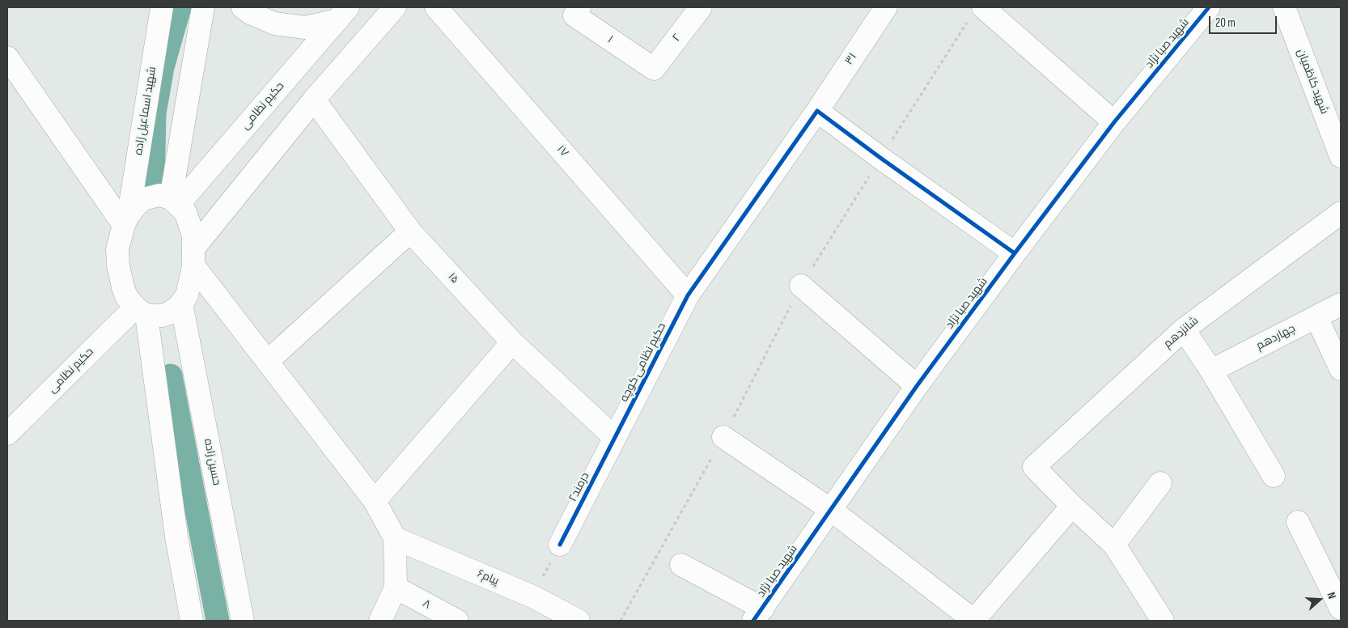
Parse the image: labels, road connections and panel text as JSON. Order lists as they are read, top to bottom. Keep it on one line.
{"streets":{"street":["۲","۱","شهید صبا نژاد","۳۱","شهید کاظمیان","حکیم نظامی","شهید اسماعیل زاده","۱۷","۱۵","شانزدهم","چهاردهم","حکیم نظامی کوچه","حسین زاده","درمند۲","۶پیام","۸"]},"crossings":[["۲","۱"],["۳۱","۱۷"],["۳۱","حکیم نظامی کوچه"],["حکیم نظامی","شهید اسماعیل زاده"],["حکیم نظامی","حسین زاده"],["شهید اسماعیل زاده","حسین زاده"],["۱۷","حکیم نظامی کوچه"],["۱۵","حکیم نظامی کوچه"],["۱۵","درمند۲"],["حکیم نظامی کوچه","درمند۲"]],"scale_bar":"20 m","north":"right"}
